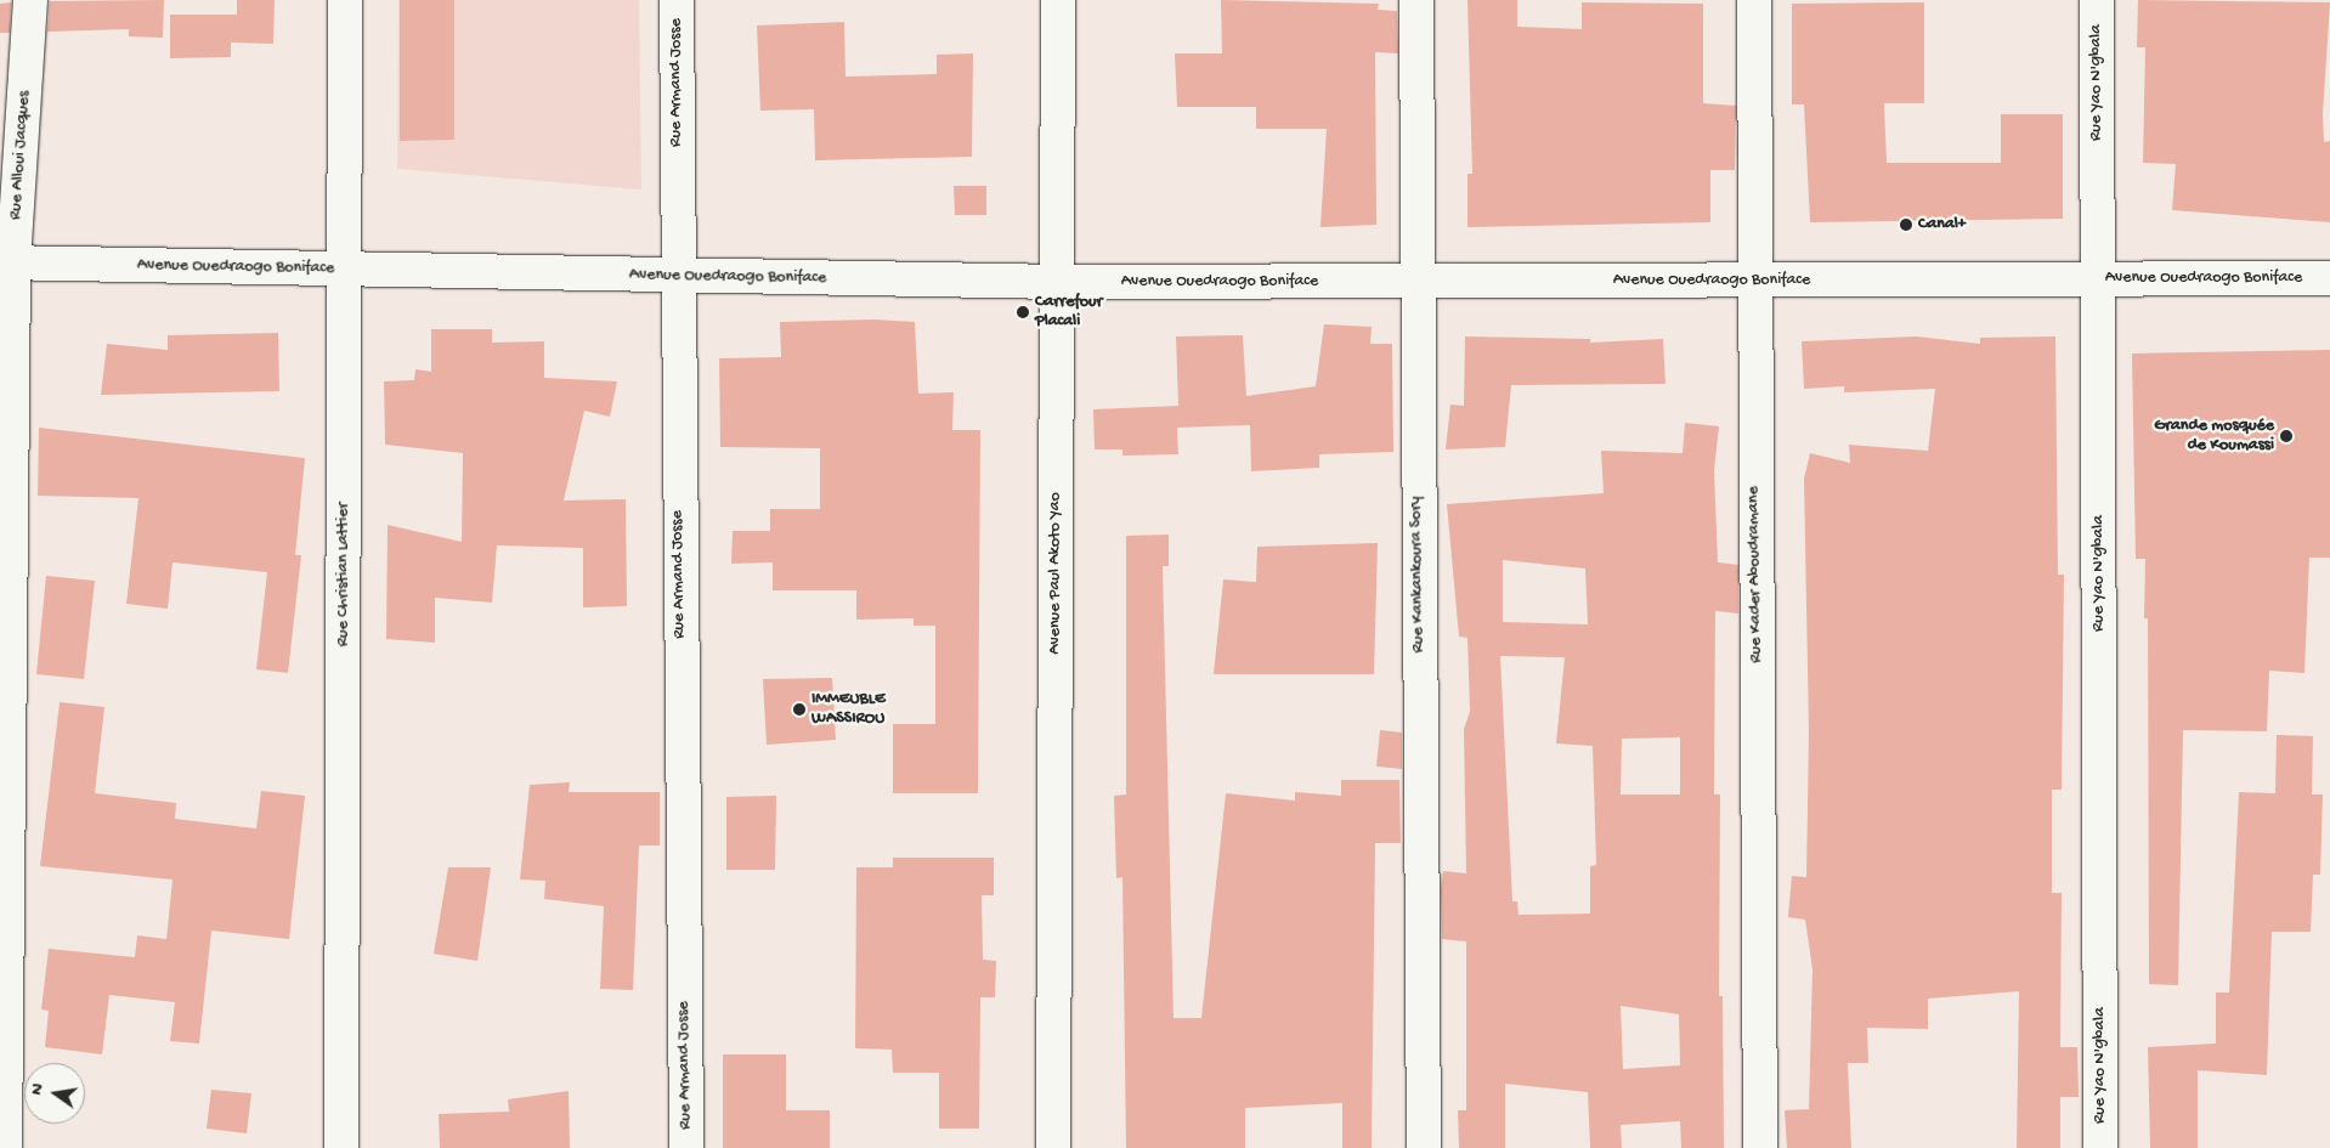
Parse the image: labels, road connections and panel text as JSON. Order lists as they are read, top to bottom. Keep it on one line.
{"streets":{"street":["Rue Armand Josse","Rue Yao N'gbala","Rue Alloui Jacques","Avenue Ouedraogo Boniface","Avenue Paul Akoto Yao","Rue Christian Lattier","Rue Kankankoura Sory","Rue Kader Aboudramane"]},"crossings":[["Rue Armand Josse","Avenue Ouedraogo Boniface"],["Rue Yao N'gbala","Avenue Ouedraogo Boniface"],["Rue Alloui Jacques","Avenue Ouedraogo Boniface"],["Avenue Ouedraogo Boniface","Avenue Paul Akoto Yao"],["Avenue Ouedraogo Boniface","Rue Christian Lattier"],["Avenue Ouedraogo Boniface","Rue Kankankoura Sory"],["Avenue Ouedraogo Boniface","Rue Kader Aboudramane"]],"places":["Canal+","Carrefour Placali","Grande mosquée de Koumassi","IMMEUBLE WASSIROU"],"north":"left"}
